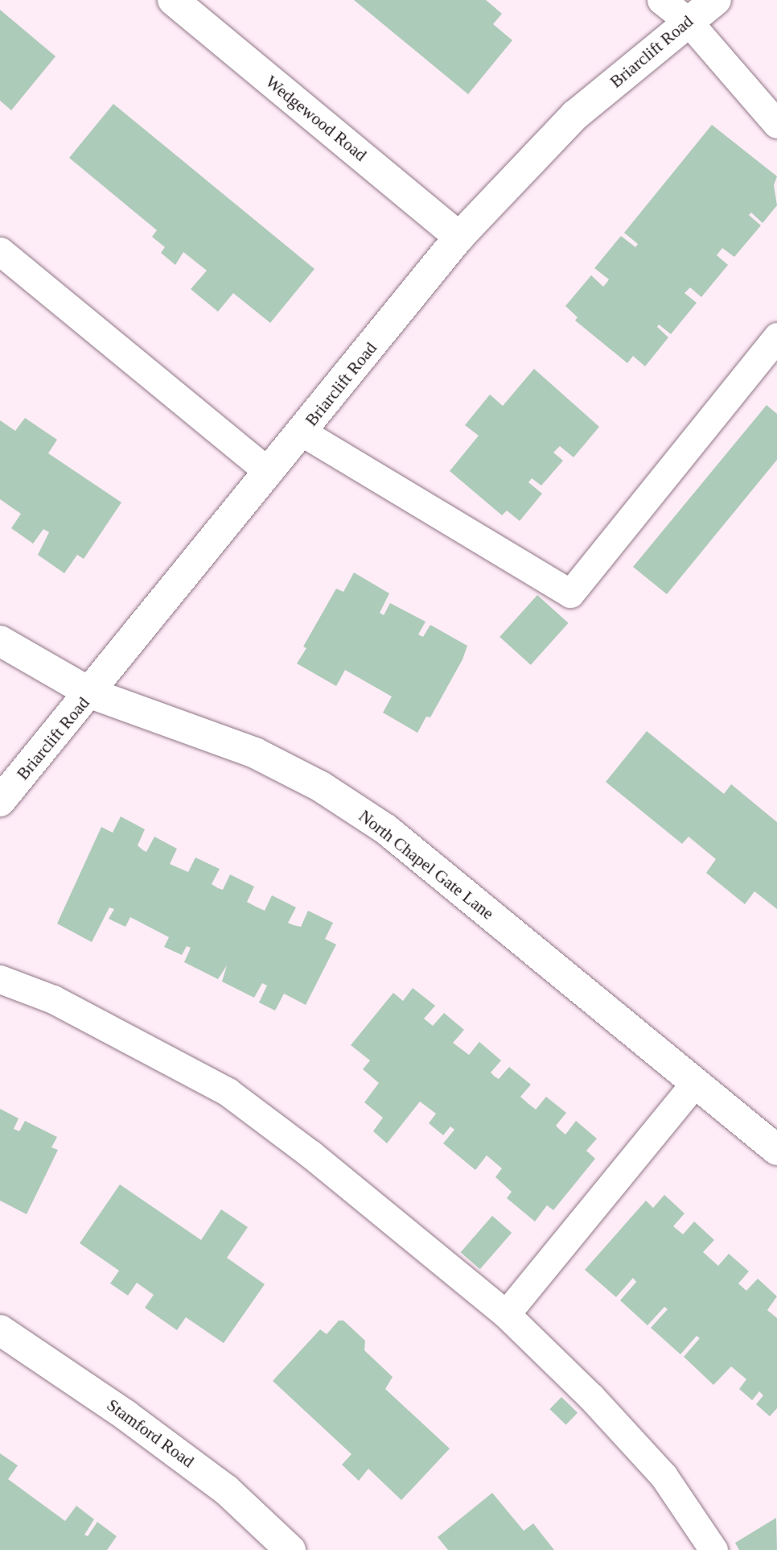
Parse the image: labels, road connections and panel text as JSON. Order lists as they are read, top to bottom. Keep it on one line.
{"streets":{"street":["Briarclift Road","Wedgewood Road","North Chapel Gate Lane","Stamford Road"]},"crossings":[["Briarclift Road","Wedgewood Road"],["Briarclift Road","North Chapel Gate Lane"]]}
